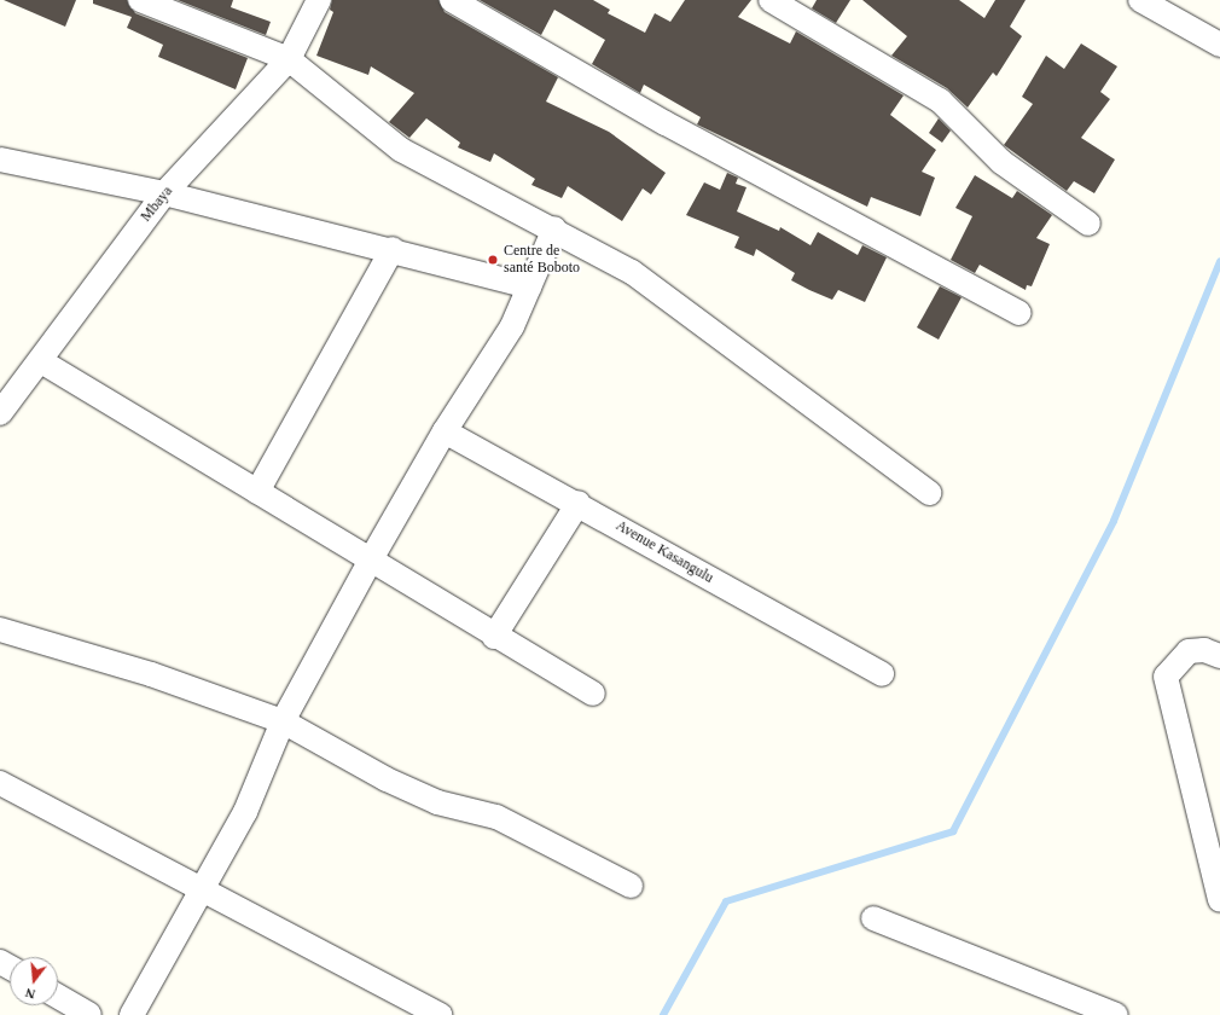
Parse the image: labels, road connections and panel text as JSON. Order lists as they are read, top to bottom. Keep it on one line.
{"streets":{"street":["Mbaya","Avenue Kasangulu"]},"places":["Centre de santé Boboto"],"north":"bottom"}
